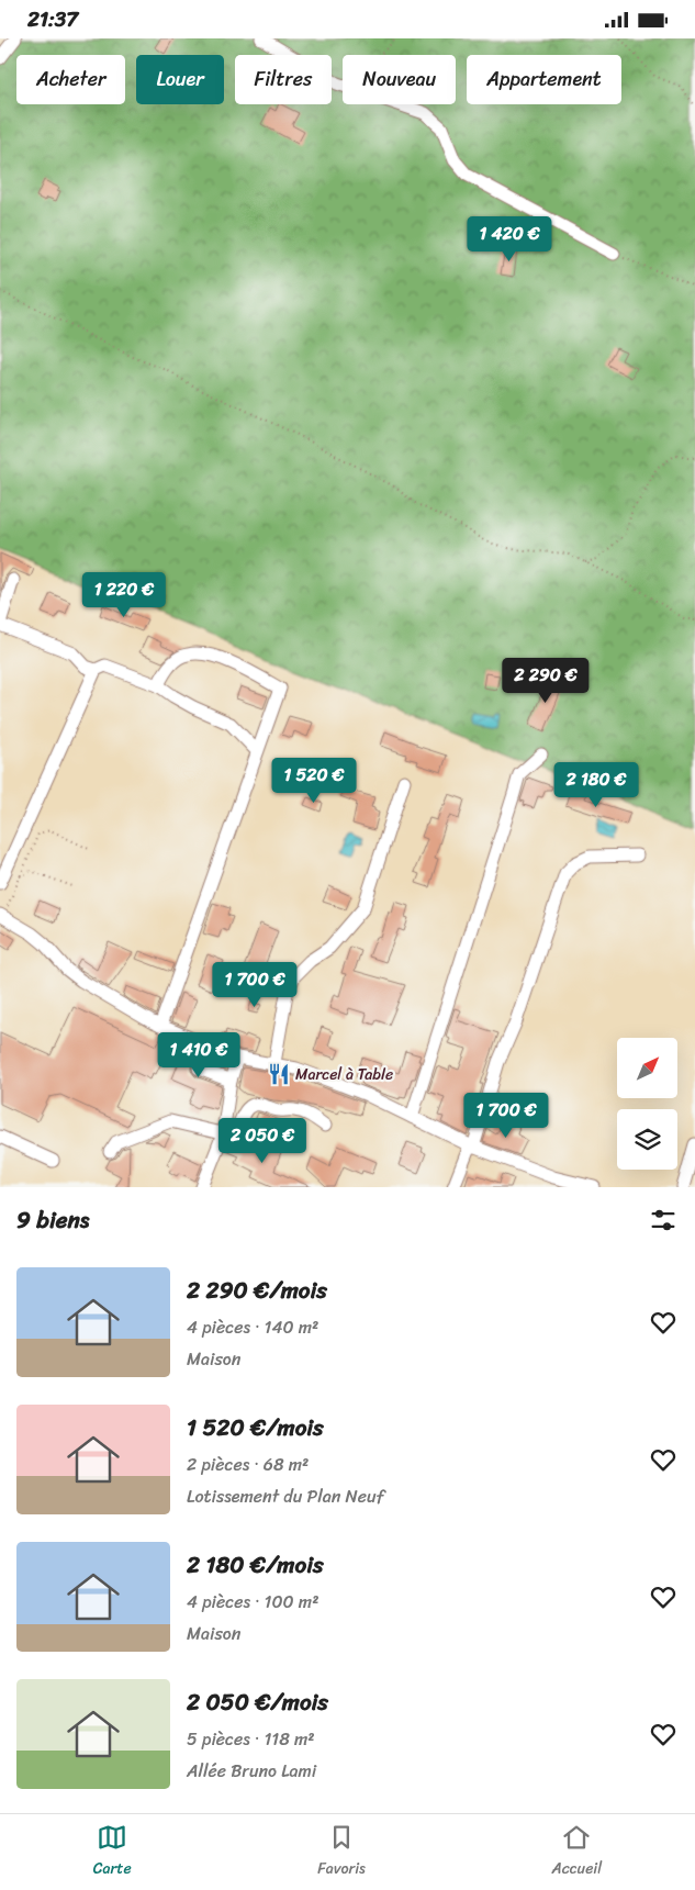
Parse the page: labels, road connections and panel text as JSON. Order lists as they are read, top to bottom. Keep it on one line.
{"places":{"restaurant":["Marcel à Table"]},"north":"top right","page":{"status":"21:37","chip":["Acheter","Louer","Filtres","Nouveau","Appartement"],"price":["1 420 €","1 220 €","2 290 €","1 520 €","2 180 €","1 700 €","1 410 €","1 700 €","2 050 €"],"heading":"9 biens","list":[{"name":"2 290 €/mois","note":"4 pièces · 140 m² · Maison"},{"name":"1 520 €/mois","note":"2 pièces · 68 m² · Lotissement du Plan Neuf"},{"name":"2 180 €/mois","note":"4 pièces · 100 m² · Maison"},{"name":"2 050 €/mois","note":"5 pièces · 118 m² · Allée Bruno Lami"}],"tabs":["Carte","Favoris","Accueil"]}}
